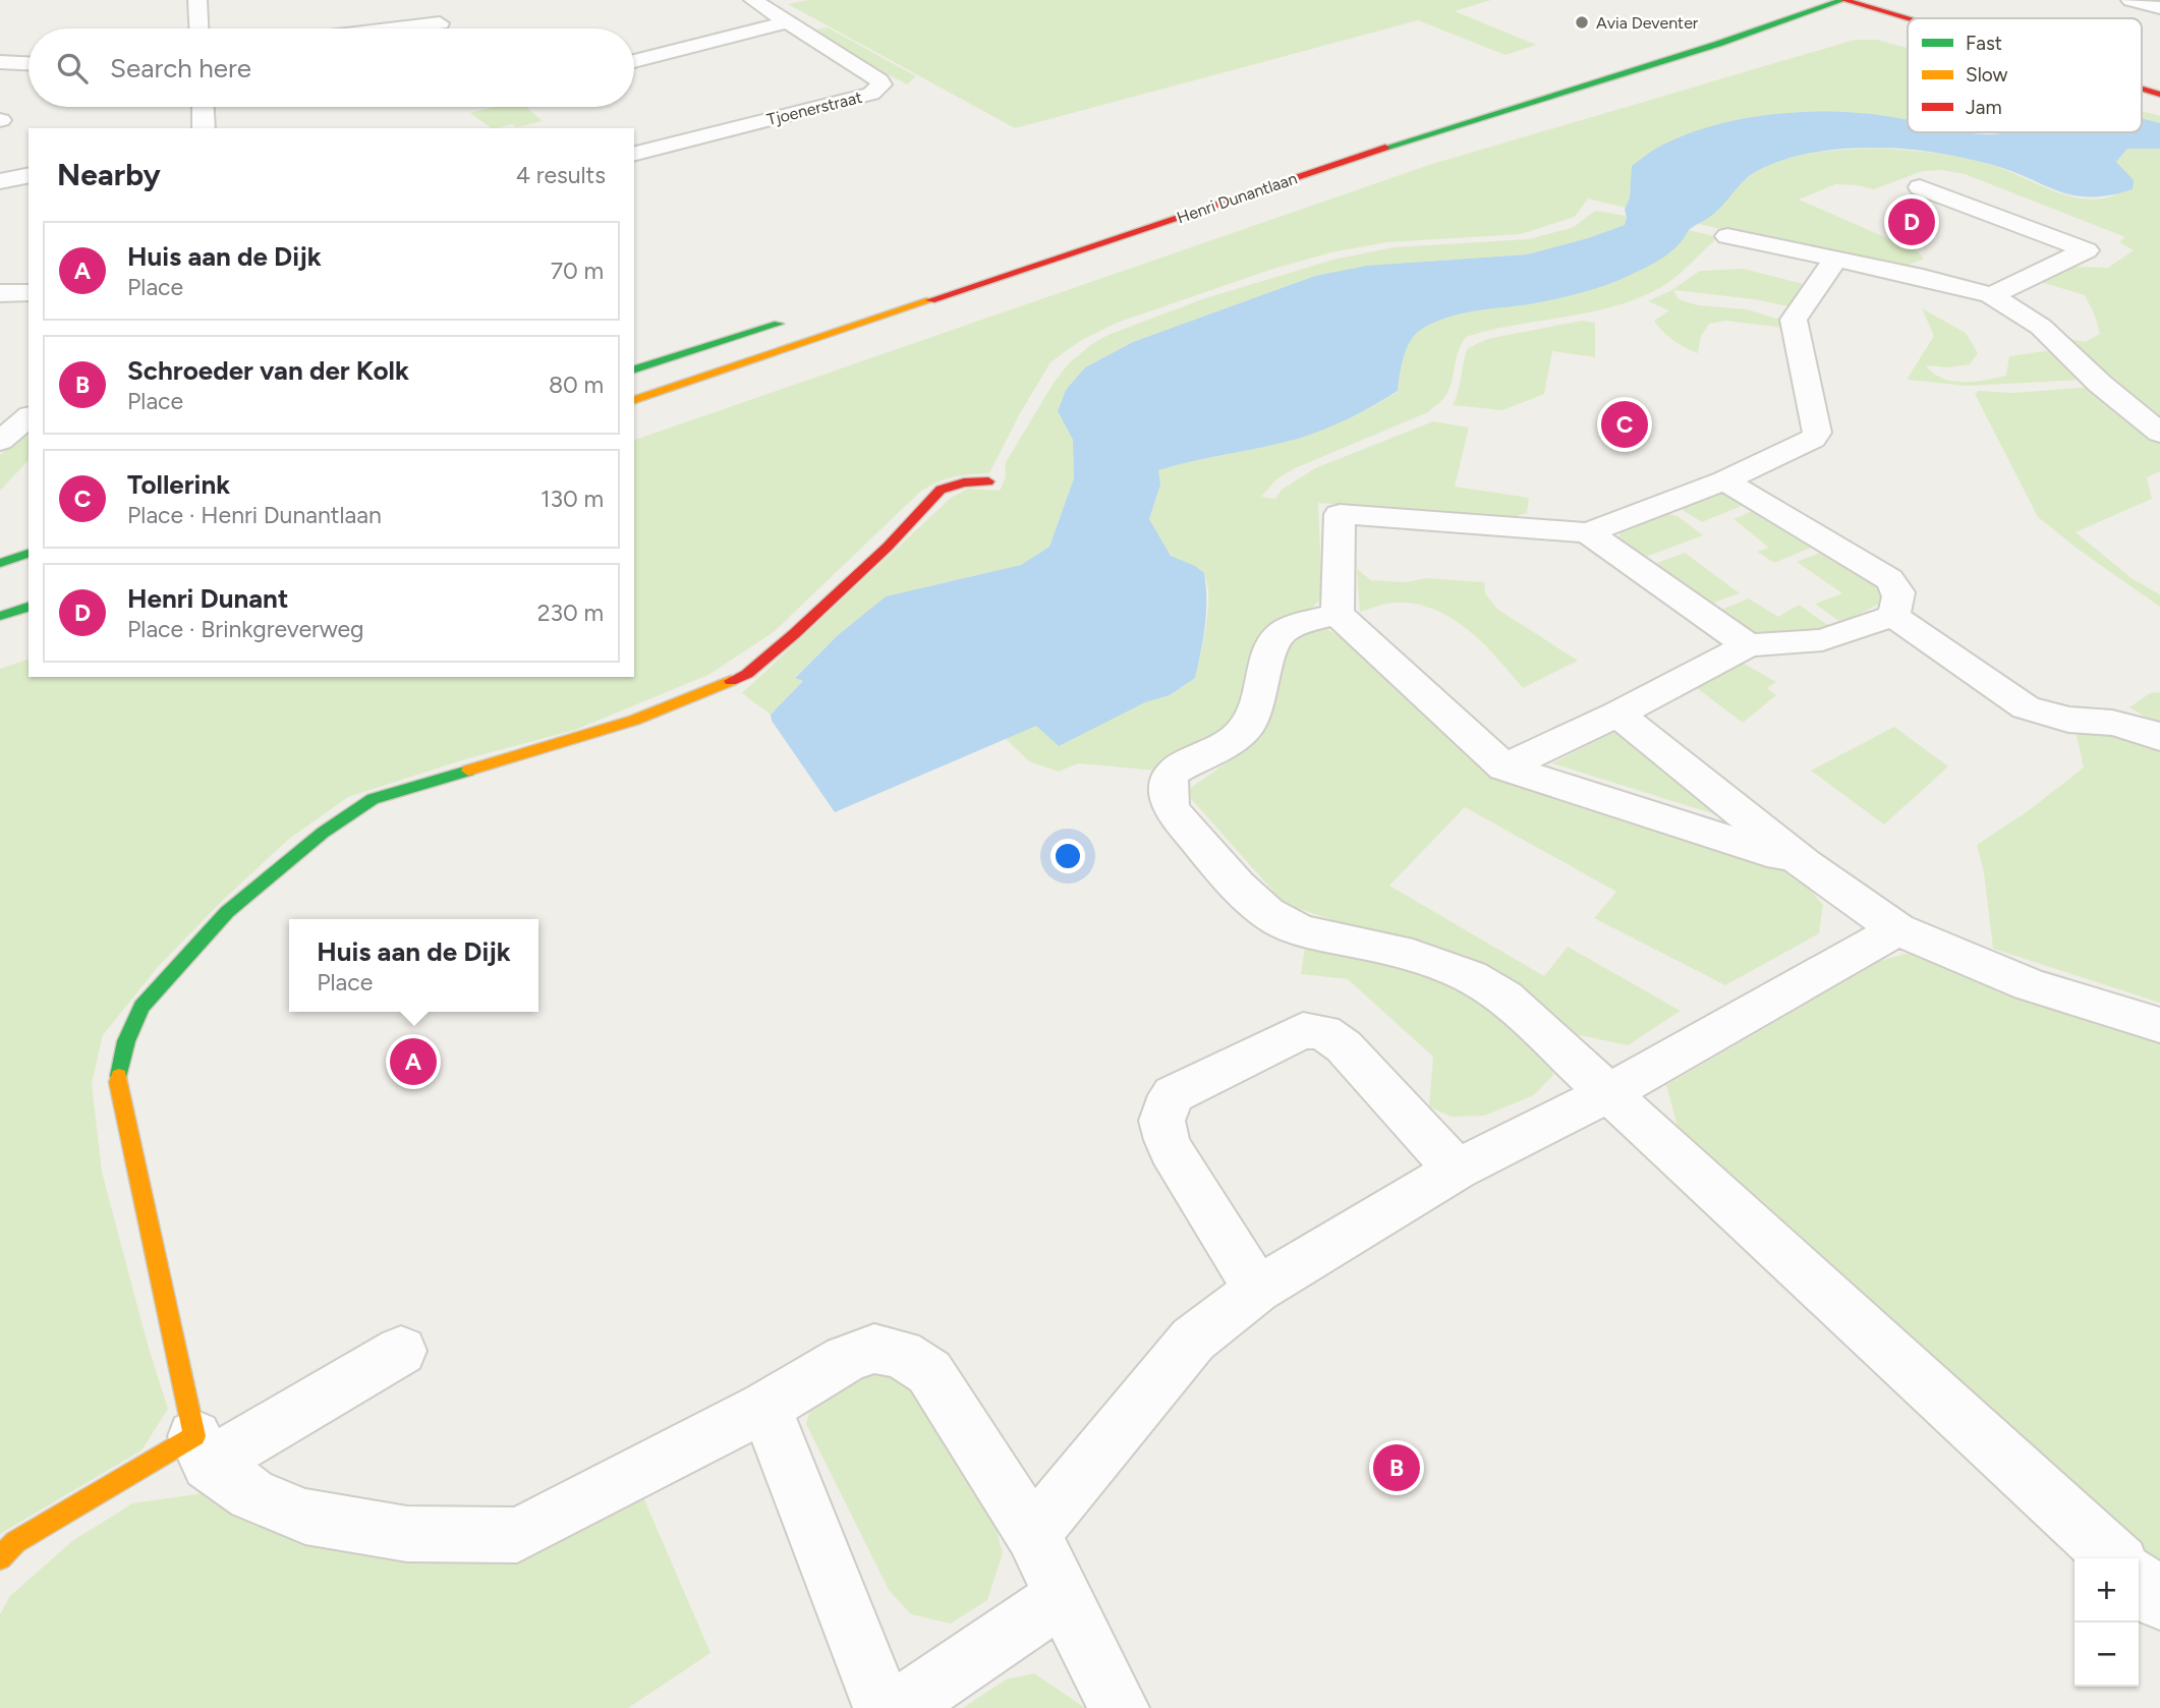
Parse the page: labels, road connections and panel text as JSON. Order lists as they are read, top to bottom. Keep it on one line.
{"streets":{"main road":["Henri Dunantlaan"],"street":["Tjoenerstraat"]},"places":["Avia Deventer"],"legend":["Fast","Slow","Jam"],"page":{"search":"Search here","heading":["Nearby","4 results"],"pins":["D","C","A","B"],"list":[{"mark":"A","name":"Huis aan de Dijk","note":"Place","value":"70 m"},{"mark":"B","name":"Schroeder van der Kolk","note":"Place","value":"80 m"},{"mark":"C","name":"Tollerink","note":"Place · Henri Dunantlaan","value":"130 m"},{"mark":"D","name":"Henri Dunant","note":"Place · Brinkgreverweg","value":"230 m"}],"popup":["Huis aan de Dijk","Place"],"map_buttons":["+","−"]}}
